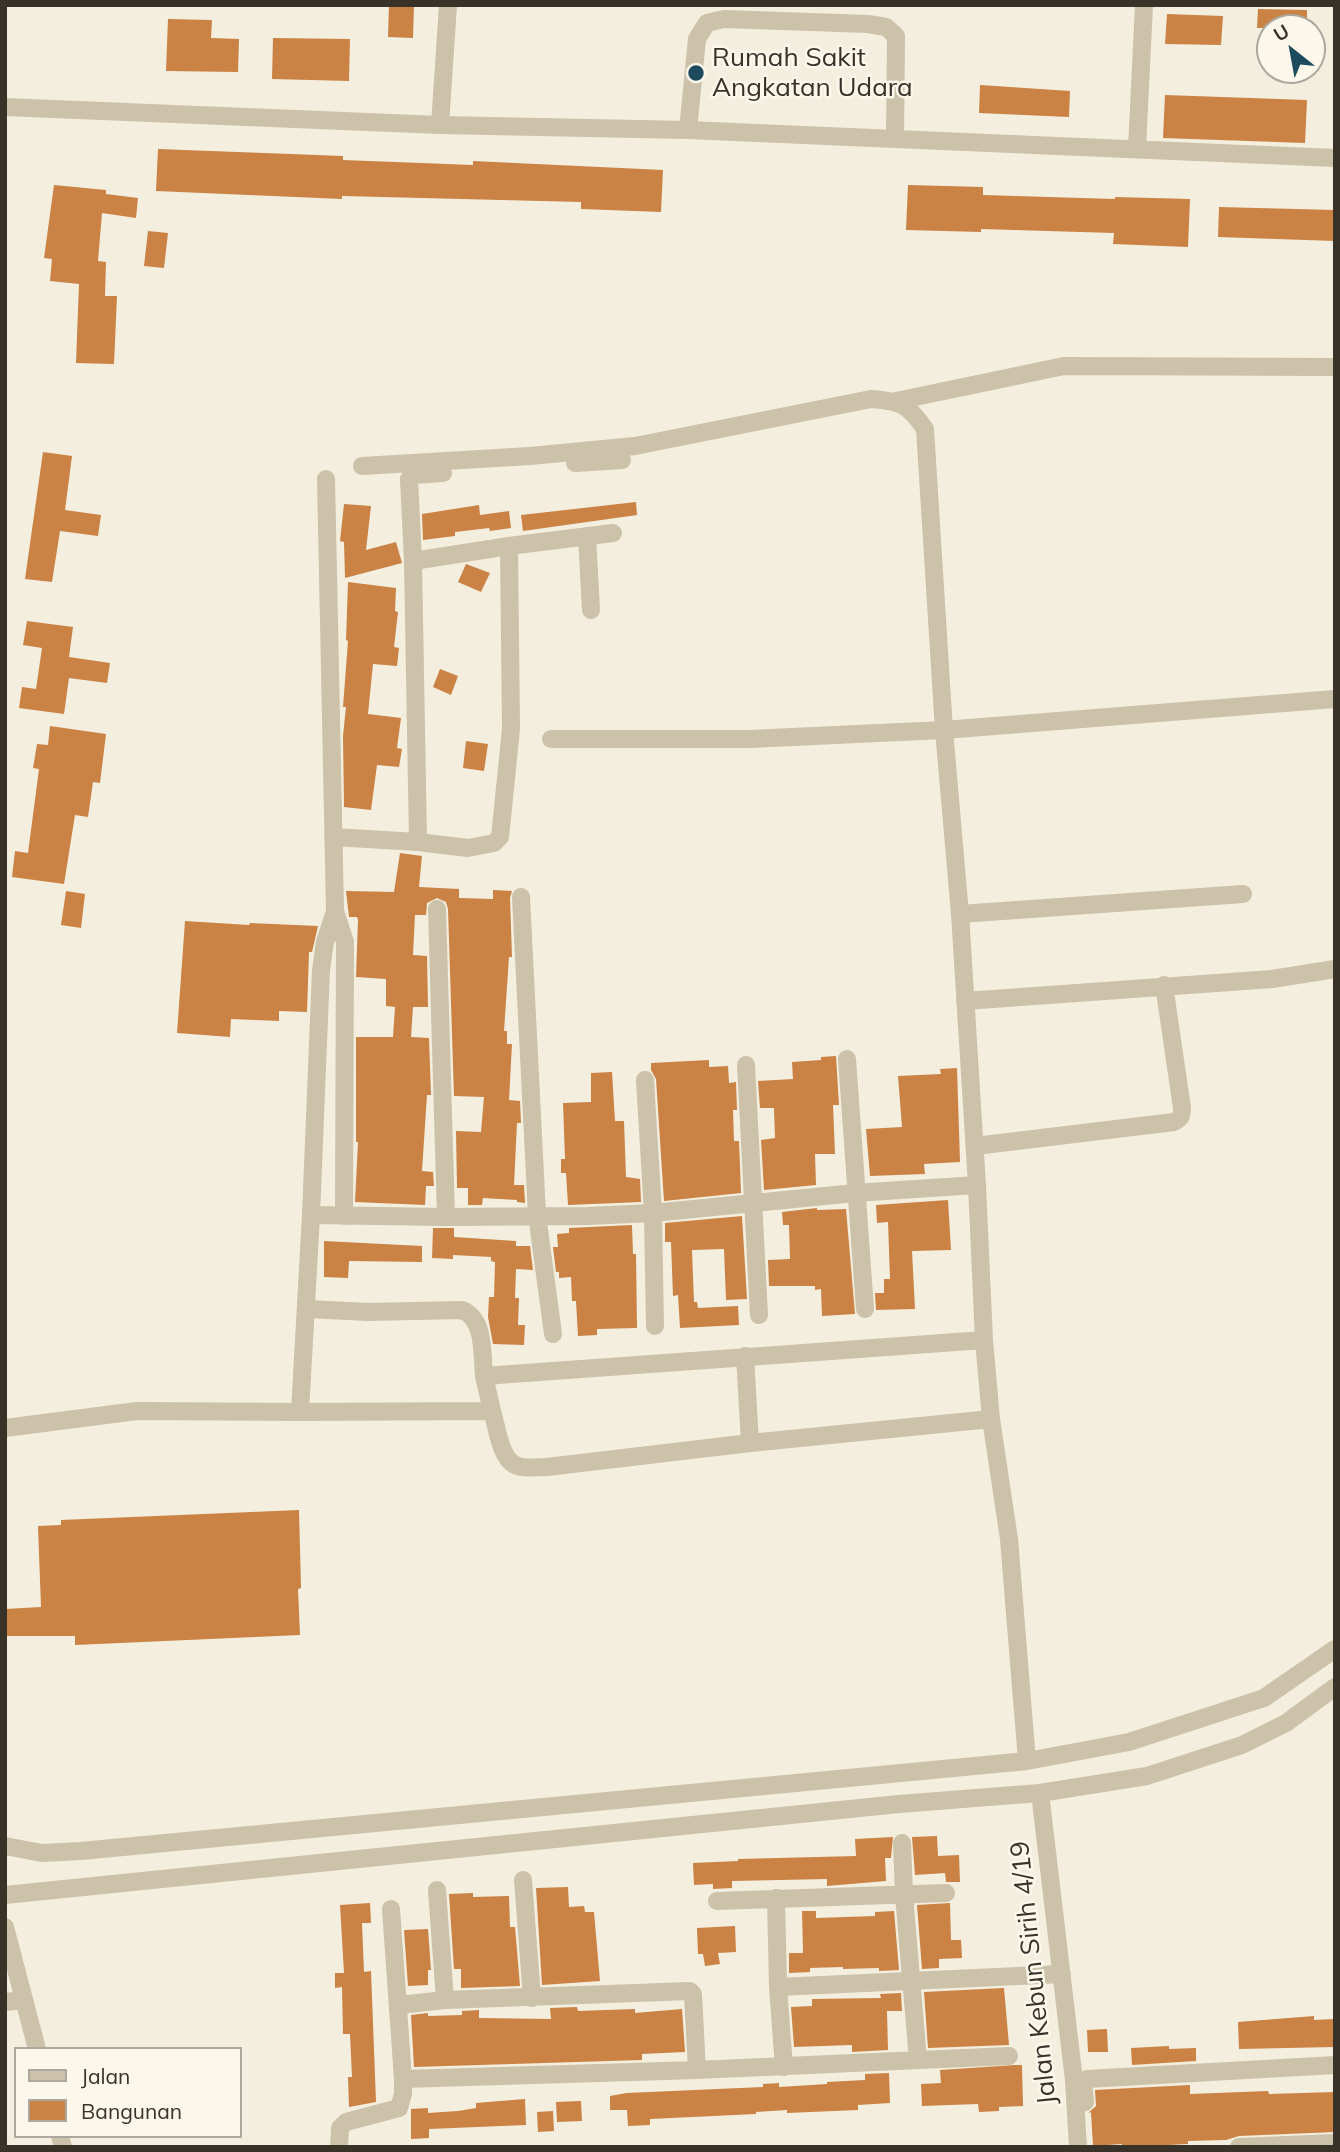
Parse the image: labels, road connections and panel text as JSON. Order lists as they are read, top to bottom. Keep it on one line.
{"streets":{"street":["Jalan Kebun Sirih 4/19"]},"places":["Rumah Sakit Angkatan Udara"],"legend":["Jalan","Bangunan"],"north":"top left"}
